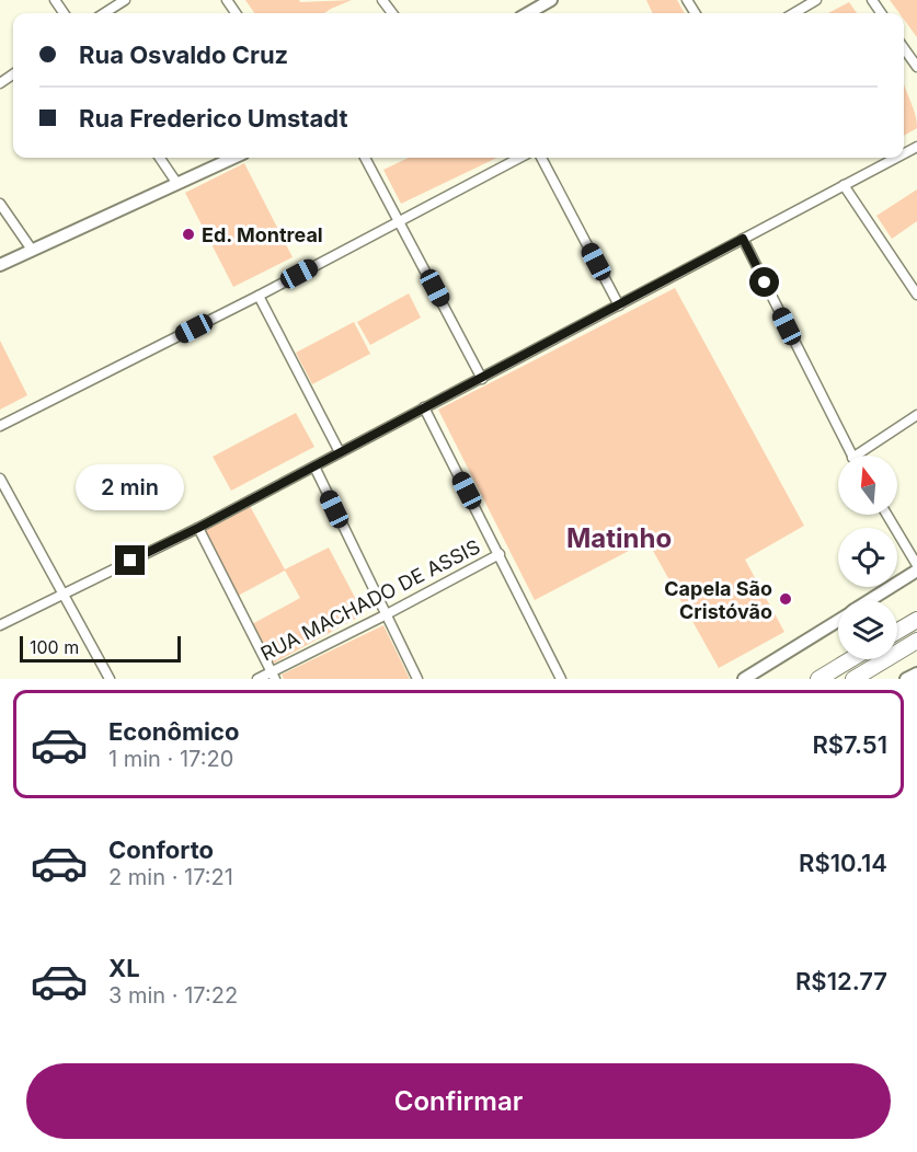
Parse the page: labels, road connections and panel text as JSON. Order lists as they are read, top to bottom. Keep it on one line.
{"streets":{"street":["RUA MACHADO DE ASSIS"]},"districts":["Matinho"],"places":["Ed. Montreal","Capela São Cristóvão"],"scale_bar":"100 m","north":"top","page":{"banner":["Rua Osvaldo Cruz","Rua Frederico Umstadt"],"bubble":"2 min","scale":"100 m","list":[{"name":"Econômico","note":"1 min · 17:20","value":"R$7.51"},{"name":"Conforto","note":"2 min · 17:21","value":"R$10.14"},{"name":"XL","note":"3 min · 17:22","value":"R$12.77"}],"buttons":"Confirmar"}}
